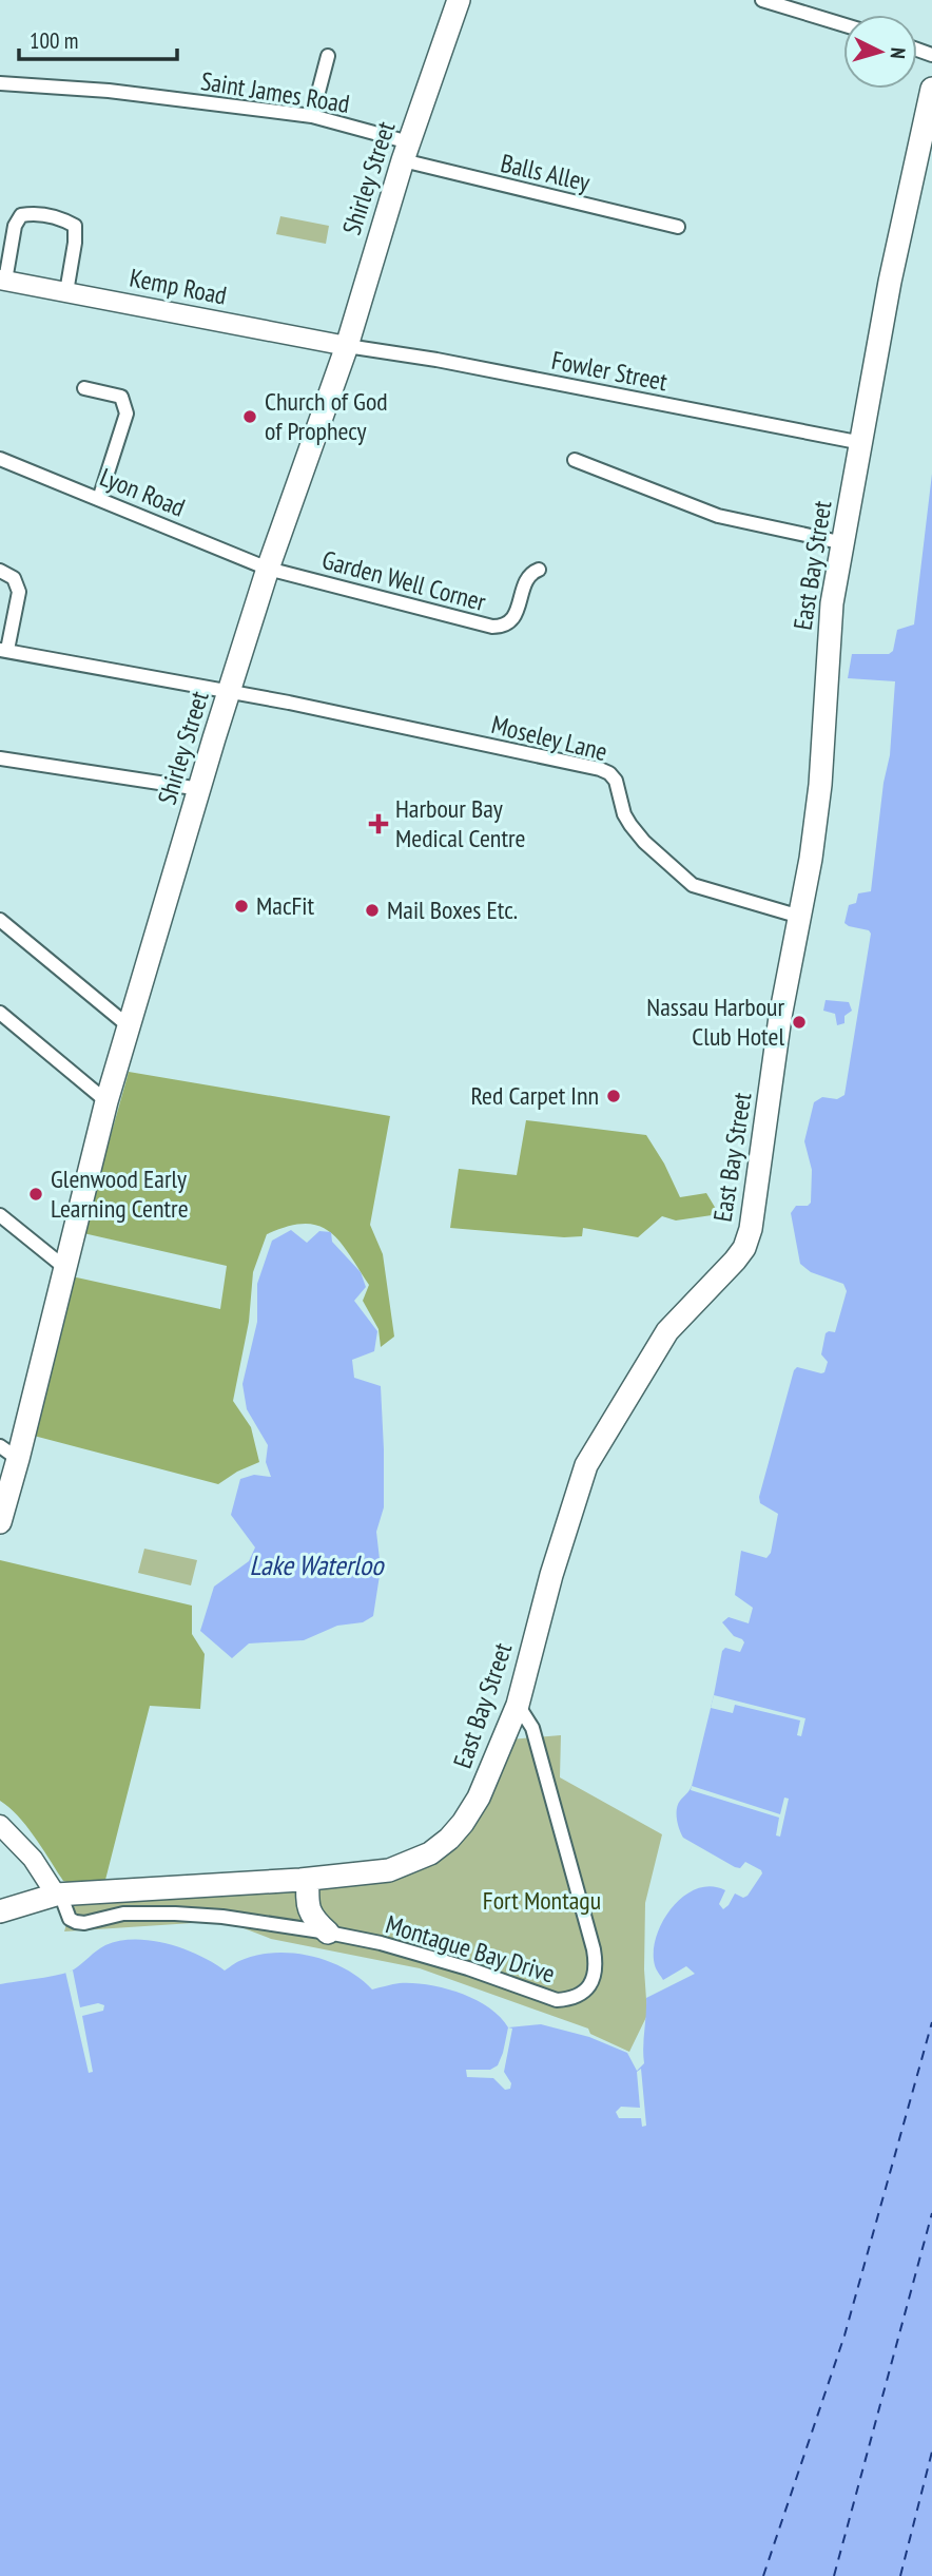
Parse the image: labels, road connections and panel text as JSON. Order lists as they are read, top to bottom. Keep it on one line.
{"streets":{"highway":["Shirley Street","East Bay Street"],"street":["Saint James Road","Balls Alley","Kemp Road","Fowler Street","Lyon Road","Garden Well Corner","Moseley Lane","Montague Bay Drive"]},"crossings":[["Saint James Road","Balls Alley"],["Saint James Road","Shirley Street"],["Balls Alley","Shirley Street"],["Shirley Street","Kemp Road"],["Shirley Street","Fowler Street"],["Shirley Street","Lyon Road"],["Shirley Street","Garden Well Corner"],["Shirley Street","Moseley Lane"],["Kemp Road","Fowler Street"],["Fowler Street","East Bay Street"],["Lyon Road","Garden Well Corner"],["East Bay Street","Moseley Lane"],["East Bay Street","Montague Bay Drive"]],"water":["Lake Waterloo"],"parks":["Fort Montagu"],"places":{"other":["Church of God of Prophecy","MacFit","Mail Boxes Etc.","Nassau Harbour Club Hotel","Red Carpet Inn","Glenwood Early Learning Centre"],"health":["Harbour Bay Medical Centre"]},"scale_bar":"100 m","north":"right"}
